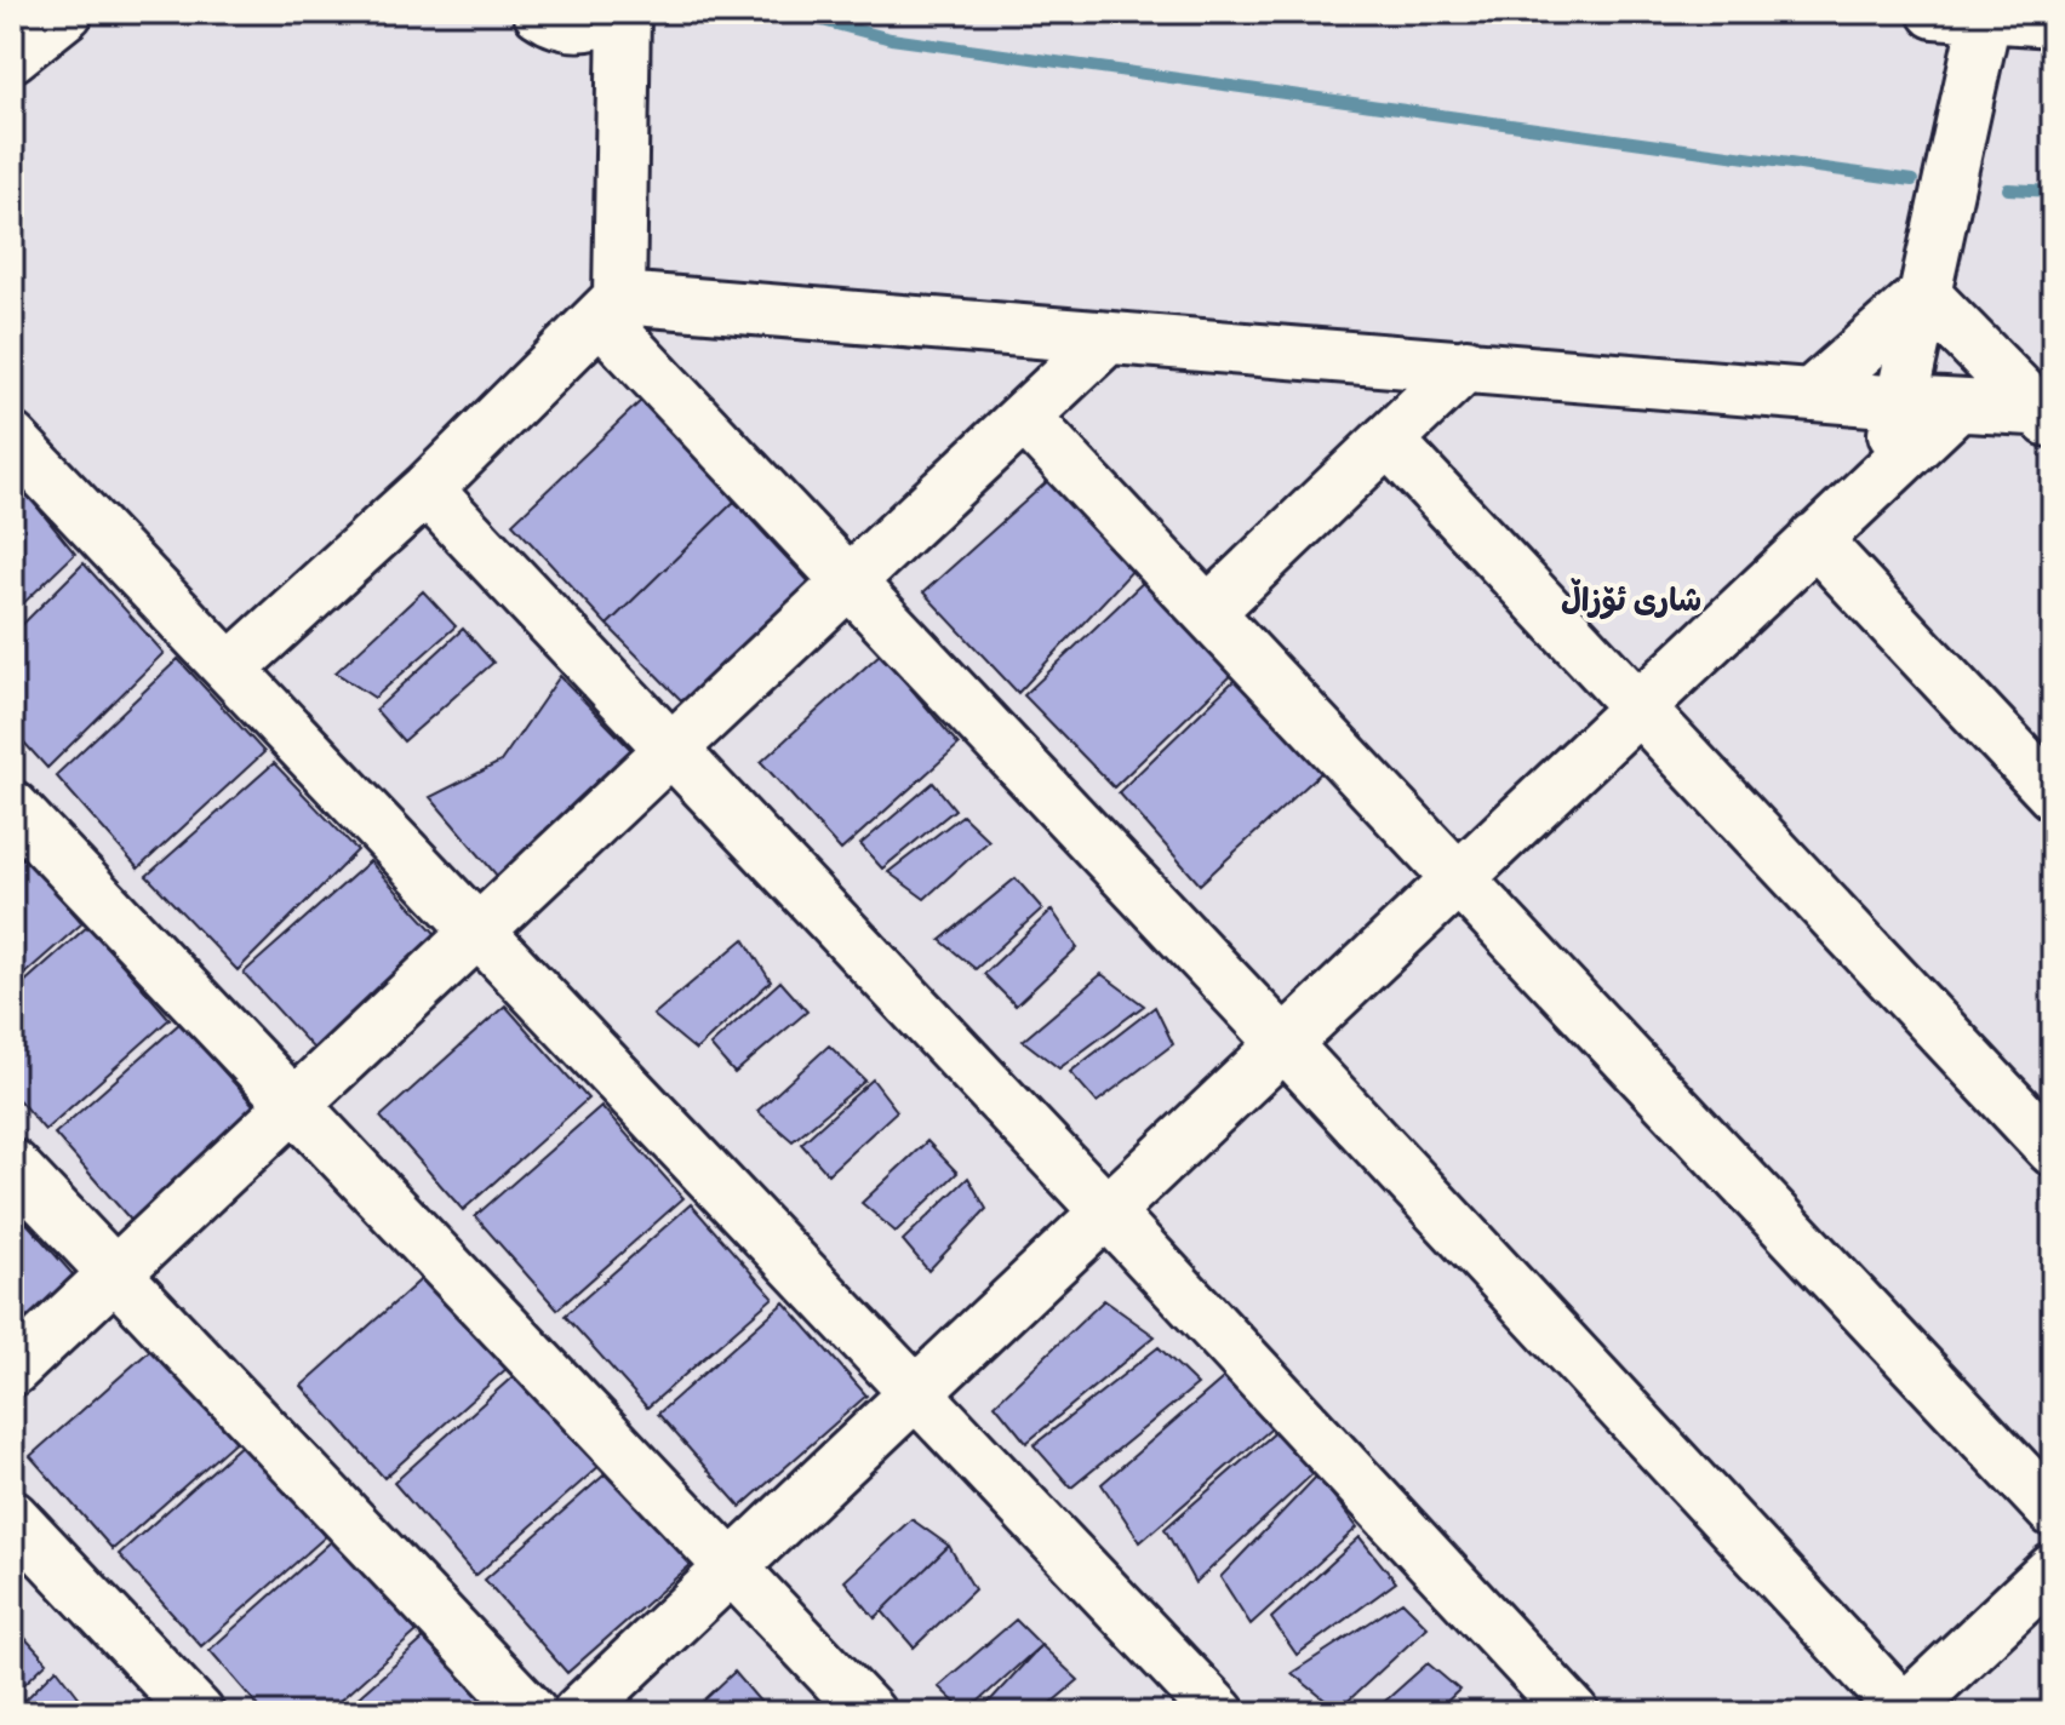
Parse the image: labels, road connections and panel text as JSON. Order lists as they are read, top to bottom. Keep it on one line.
{"districts":["شاری ئۆزاڵ"]}
